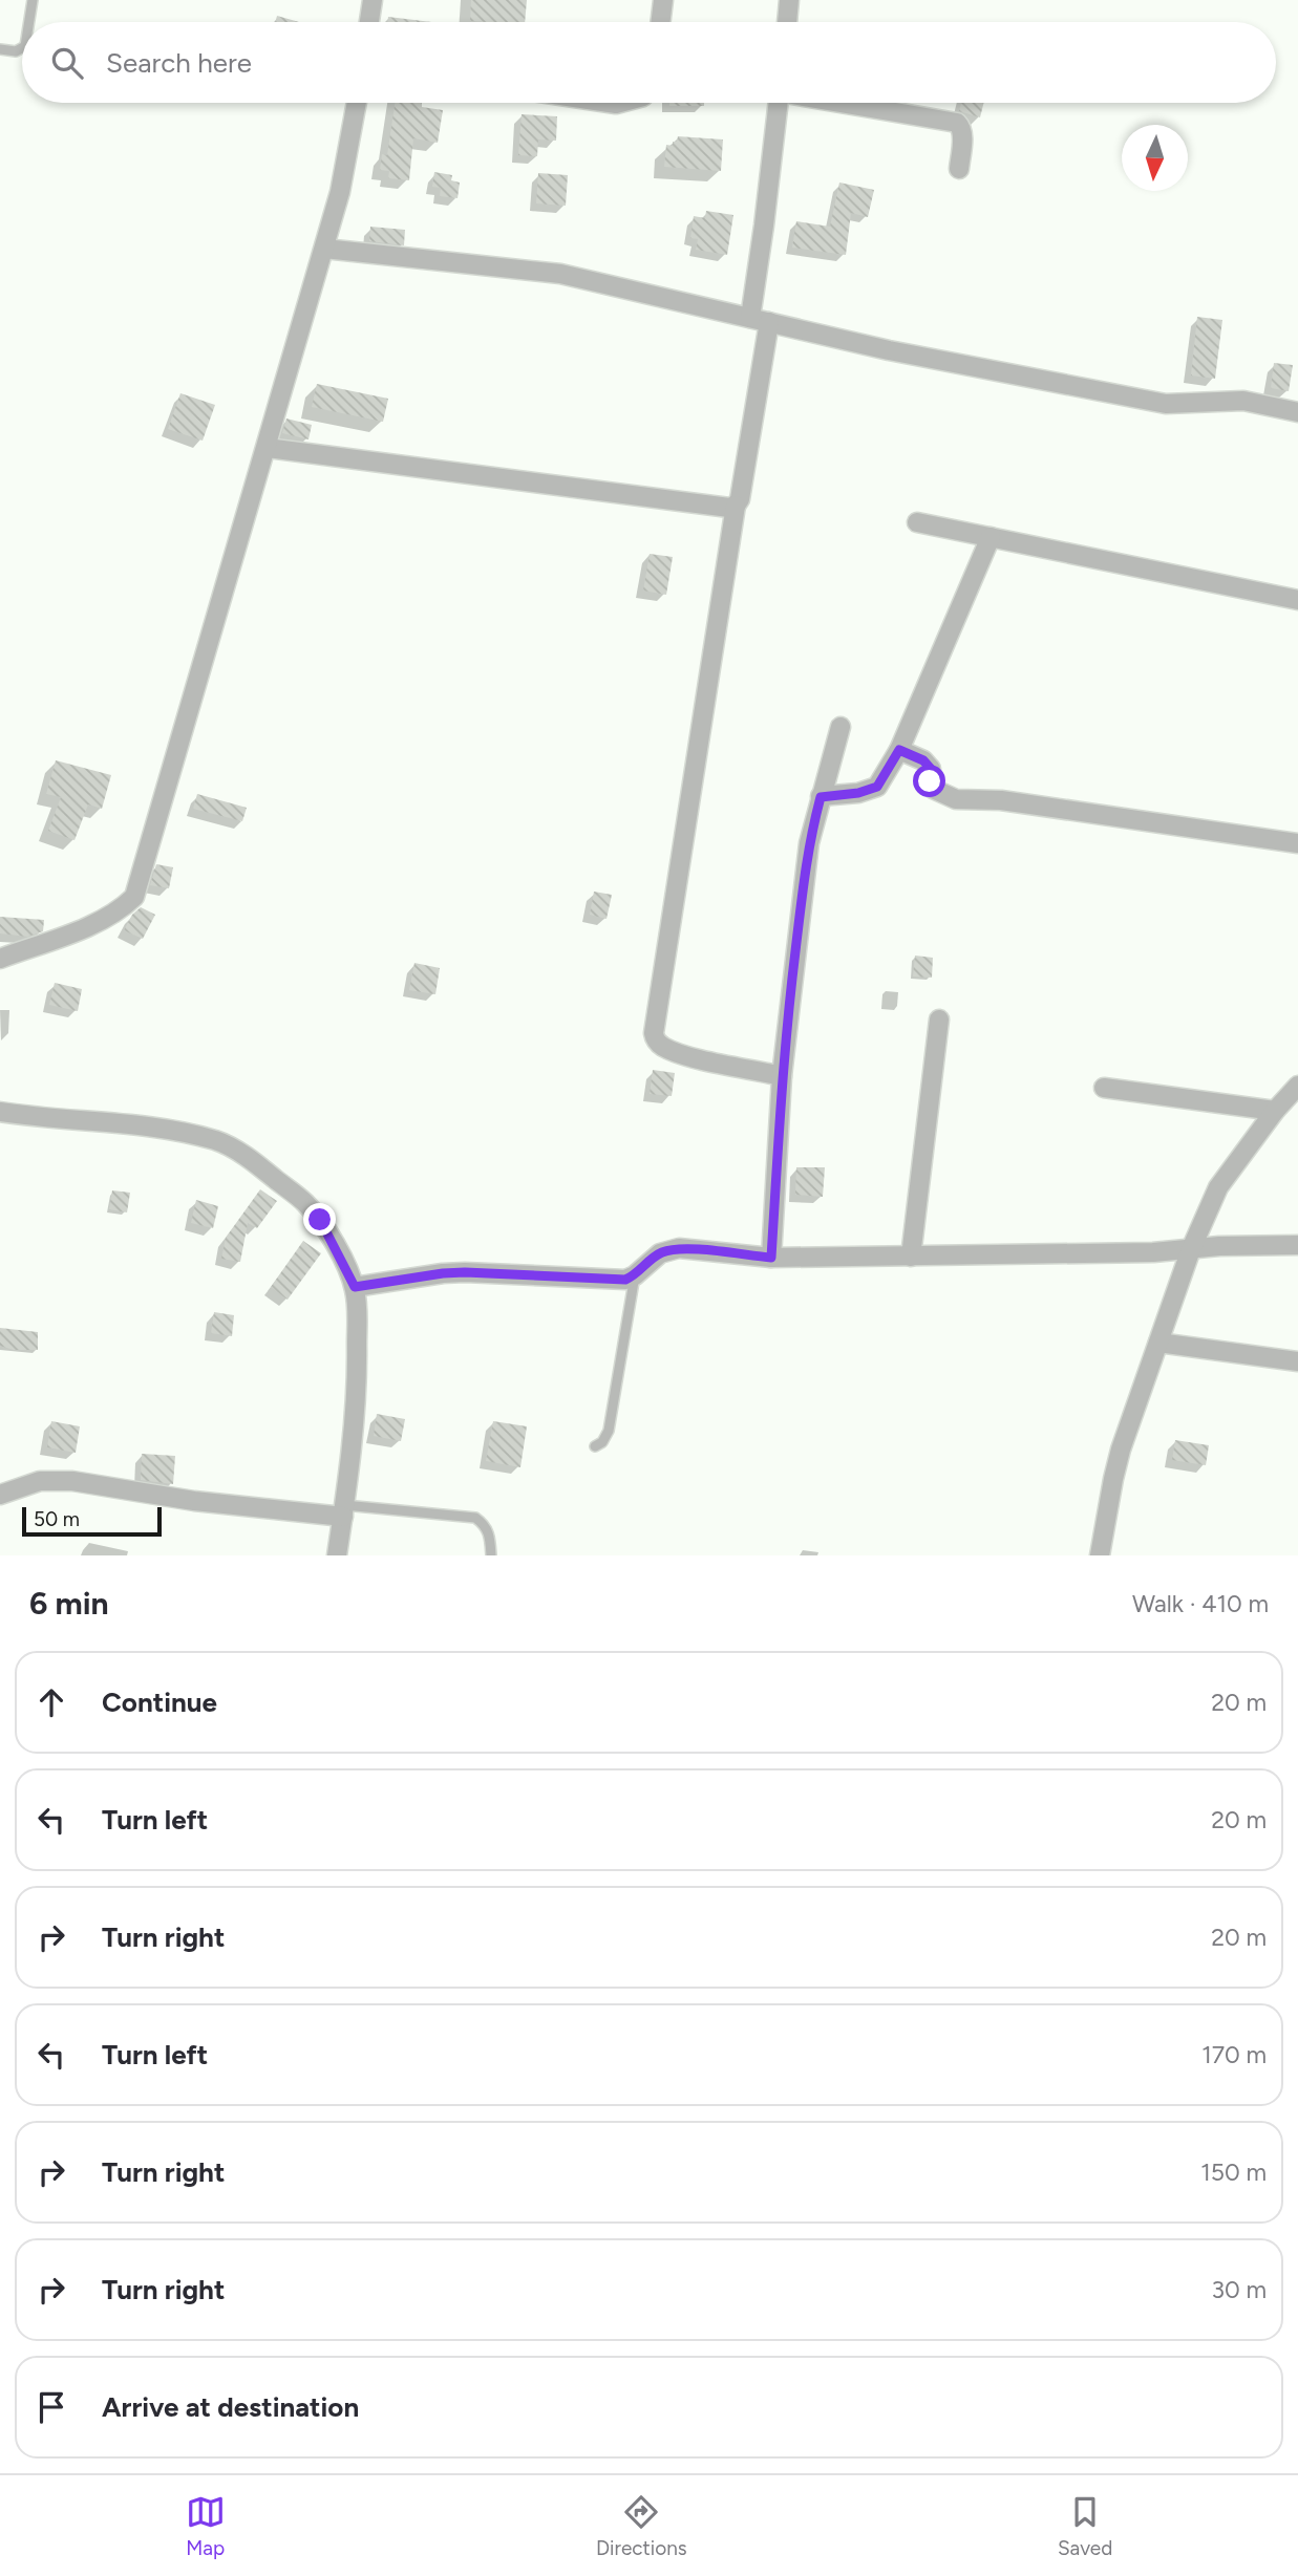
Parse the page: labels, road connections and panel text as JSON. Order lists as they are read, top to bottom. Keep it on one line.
{"scale_bar":"50 m","north":"bottom","page":{"search":"Search here","scale":"50 m","heading":["6 min","Walk · 410 m"],"list":[["Continue","20 m"],["Turn left","20 m"],["Turn right","20 m"],["Turn left","170 m"],["Turn right","150 m"],["Turn right","30 m"],"Arrive at destination"],"nav":["Map","Directions","Saved"]}}
